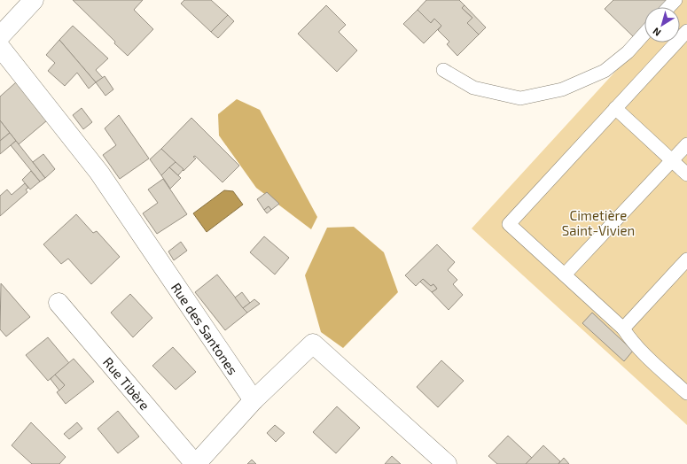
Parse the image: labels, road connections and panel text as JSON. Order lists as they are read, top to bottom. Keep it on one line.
{"streets":{"street":["Rue des Santones","Rue Tibère"]},"parks":["Cimetière Saint-Vivien"],"north":"bottom left"}
